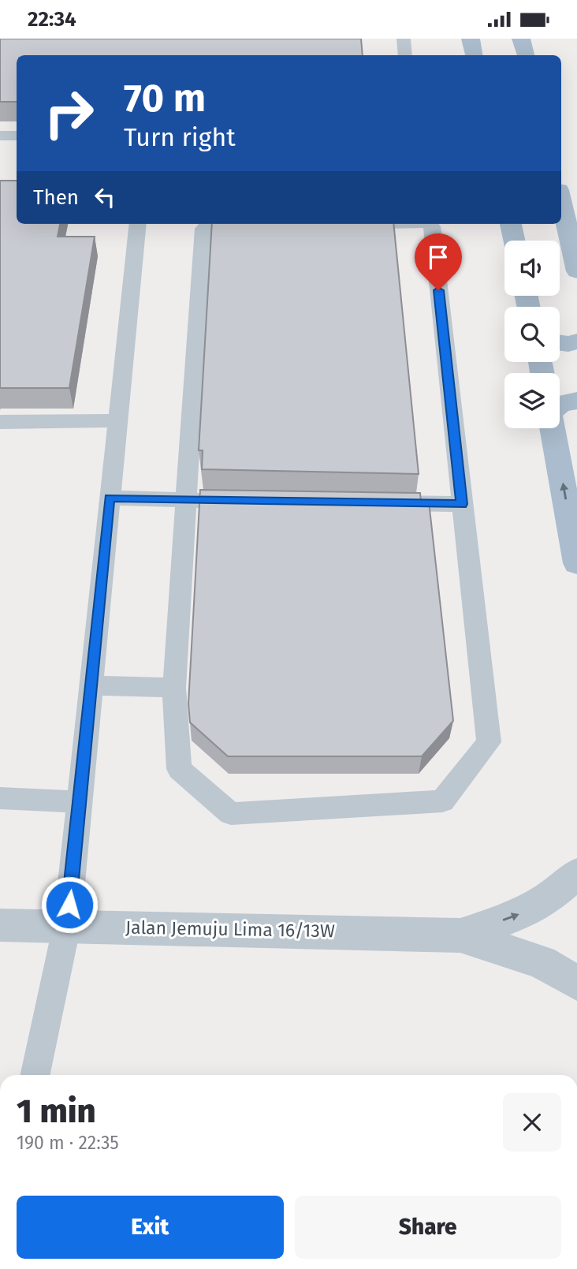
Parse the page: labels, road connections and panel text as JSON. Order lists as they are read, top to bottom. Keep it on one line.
{"streets":{"street":["Jalan Jemuju Lima 16/13W"]},"page":{"status":"22:34","turn":["70 m","Turn right"],"then":"Then","heading":["1 min","190 m · 22:35"],"buttons":["Exit","Share"]}}
